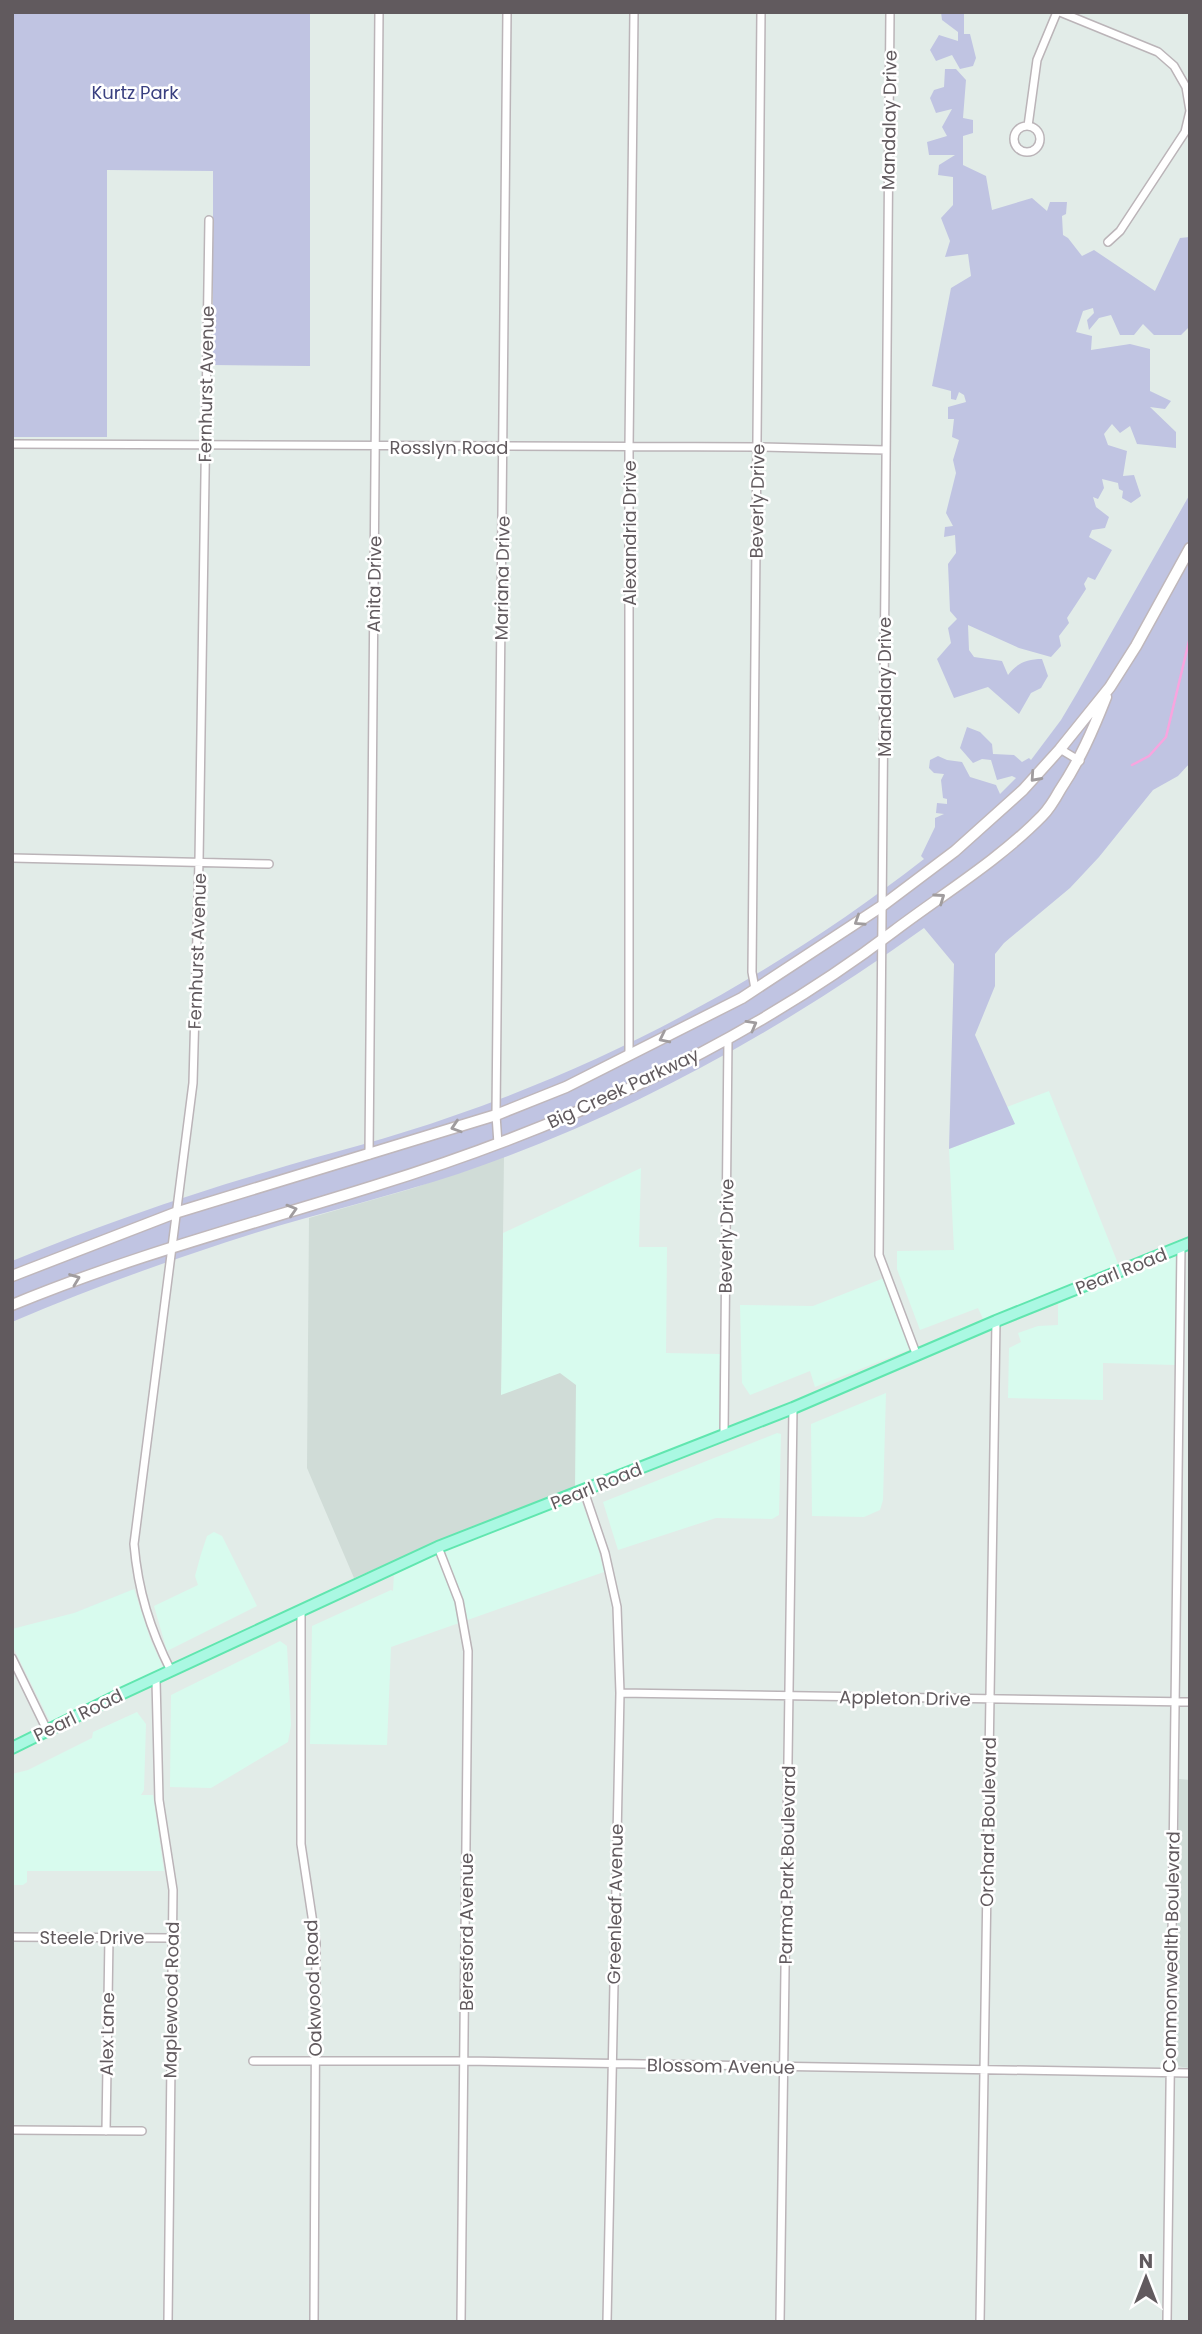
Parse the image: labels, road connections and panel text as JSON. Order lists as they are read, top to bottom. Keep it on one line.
{"streets":{"main road":["Pearl Road"],"street":["Mandalay Drive","Fernhurst Avenue","Rosslyn Road","Beverly Drive","Alexandria Drive","Mariana Drive","Anita Drive","Big Creek Parkway","Appleton Drive","Orchard Boulevard","Parma Park Boulevard","Greenleaf Avenue","Beresford Avenue","Steele Drive","Commonwealth Boulevard","Oakwood Road","Maplewood Road","Alex Lane","Blossom Avenue"]},"crossings":[["Mandalay Drive","Rosslyn Road"],["Mandalay Drive","Big Creek Parkway"],["Mandalay Drive","Pearl Road"],["Fernhurst Avenue","Rosslyn Road"],["Fernhurst Avenue","Big Creek Parkway"],["Fernhurst Avenue","Pearl Road"],["Rosslyn Road","Beverly Drive"],["Rosslyn Road","Alexandria Drive"],["Rosslyn Road","Mariana Drive"],["Rosslyn Road","Anita Drive"],["Beverly Drive","Big Creek Parkway"],["Beverly Drive","Pearl Road"],["Alexandria Drive","Big Creek Parkway"],["Mariana Drive","Big Creek Parkway"],["Anita Drive","Big Creek Parkway"],["Pearl Road","Orchard Boulevard"],["Pearl Road","Parma Park Boulevard"],["Pearl Road","Greenleaf Avenue"],["Pearl Road","Beresford Avenue"],["Pearl Road","Commonwealth Boulevard"],["Pearl Road","Oakwood Road"],["Pearl Road","Maplewood Road"],["Appleton Drive","Orchard Boulevard"],["Appleton Drive","Parma Park Boulevard"],["Appleton Drive","Greenleaf Avenue"],["Appleton Drive","Commonwealth Boulevard"],["Orchard Boulevard","Blossom Avenue"],["Parma Park Boulevard","Blossom Avenue"],["Greenleaf Avenue","Blossom Avenue"],["Beresford Avenue","Blossom Avenue"],["Steele Drive","Maplewood Road"],["Steele Drive","Alex Lane"],["Commonwealth Boulevard","Blossom Avenue"],["Oakwood Road","Blossom Avenue"]],"parks":["Kurtz Park"],"north":"top"}
